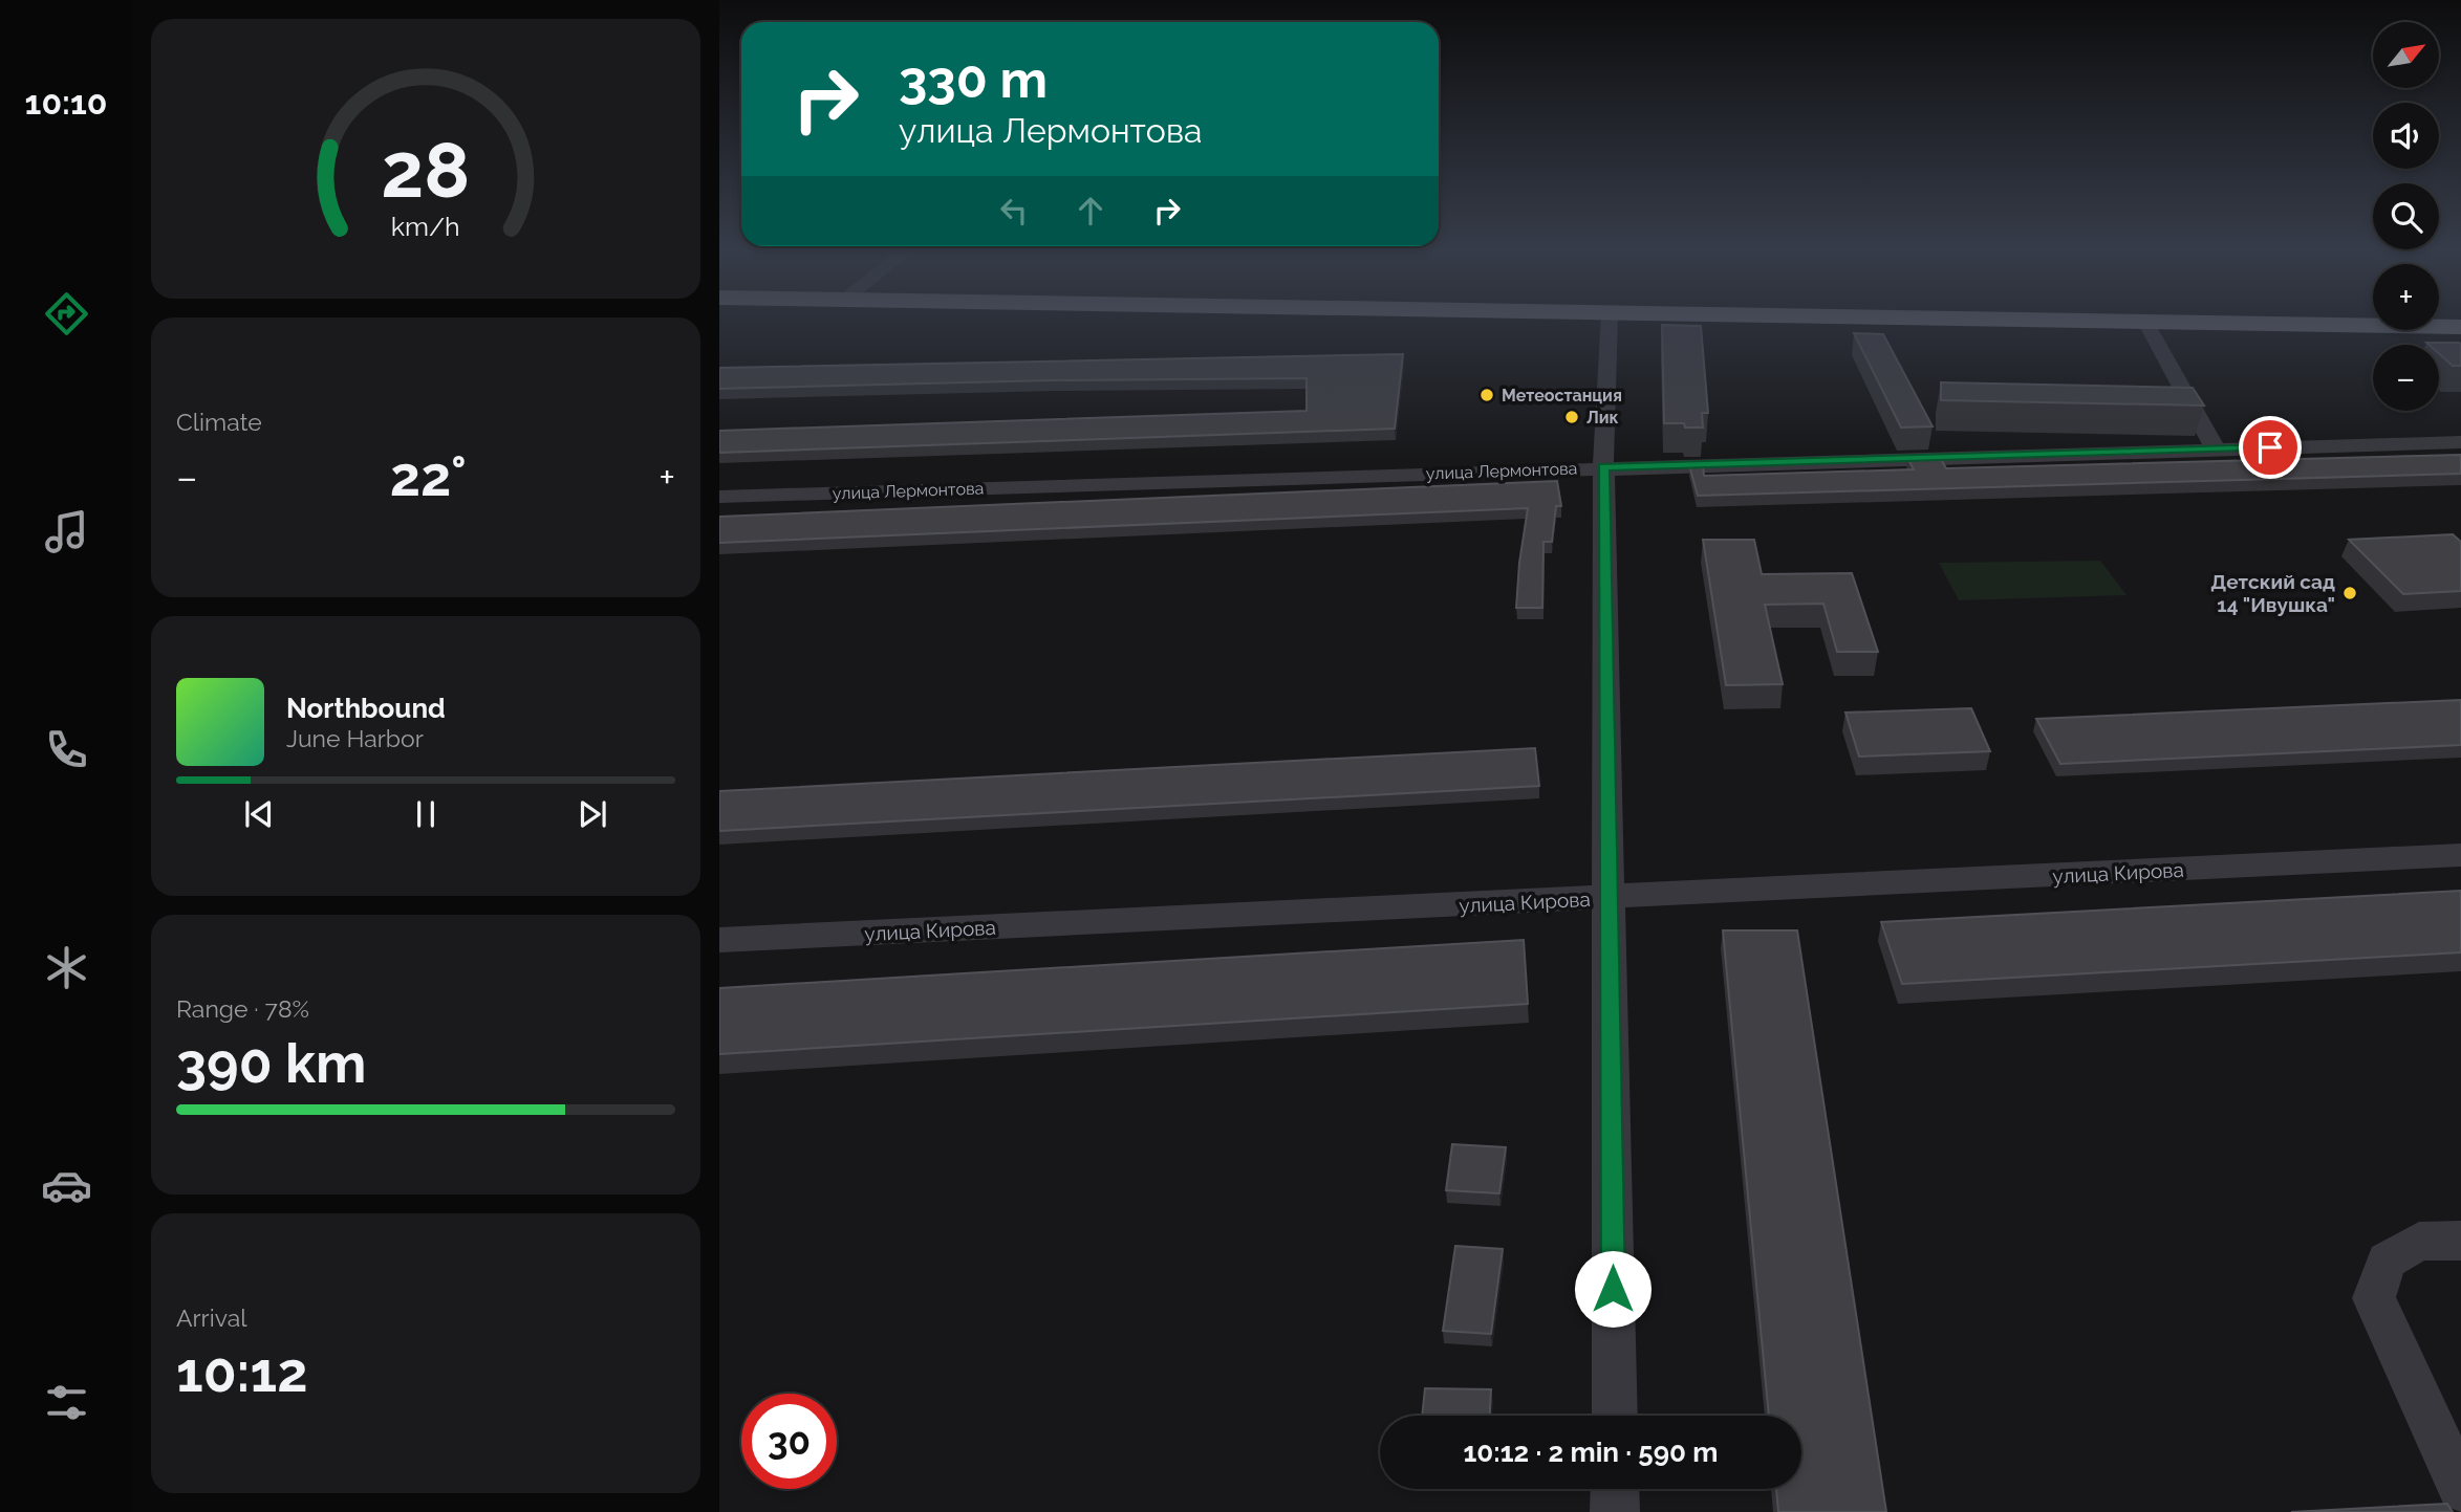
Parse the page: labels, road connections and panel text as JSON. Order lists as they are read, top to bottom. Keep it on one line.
{"streets":{"street":["улица Лермонтова","улица Кирова"]},"places":["Метеостанция","Лик","Детский сад 14 \"Ивушка\""],"north":"top right","page":{"tabs":"10:10","map_buttons":["+","−"],"turn":["330 m","улица Лермонтова"],"tile":["Climate",["Range · 78%","390 km"],["Arrival","10:12"]],"heat":["−","22°","+"],"song":["Northbound","June Harbor"],"limit":"30","trip":"10:12 · 2 min · 590 m","gauge":["28","km/h"]}}
